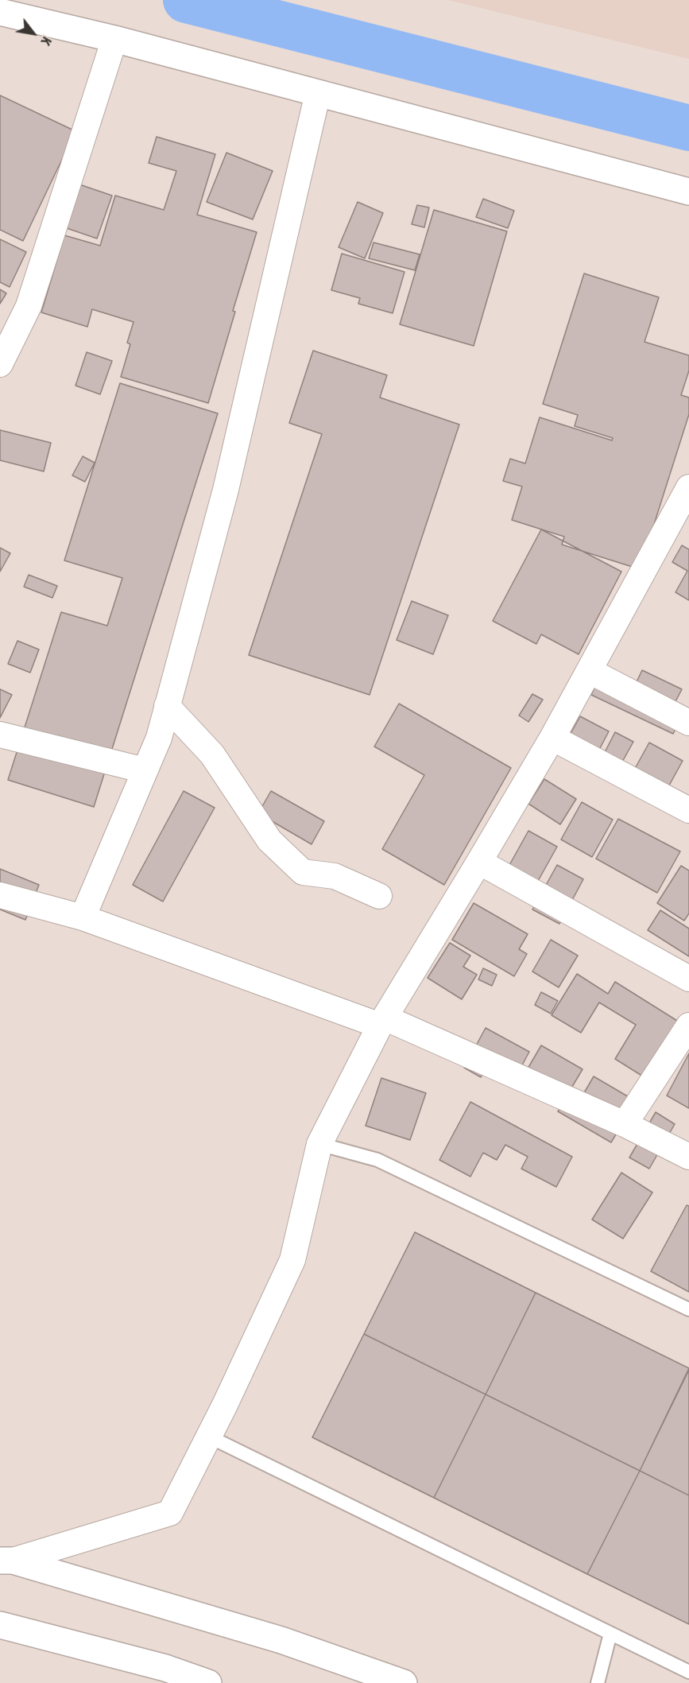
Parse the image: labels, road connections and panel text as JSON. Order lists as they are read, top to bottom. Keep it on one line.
{"north":"bottom right"}
